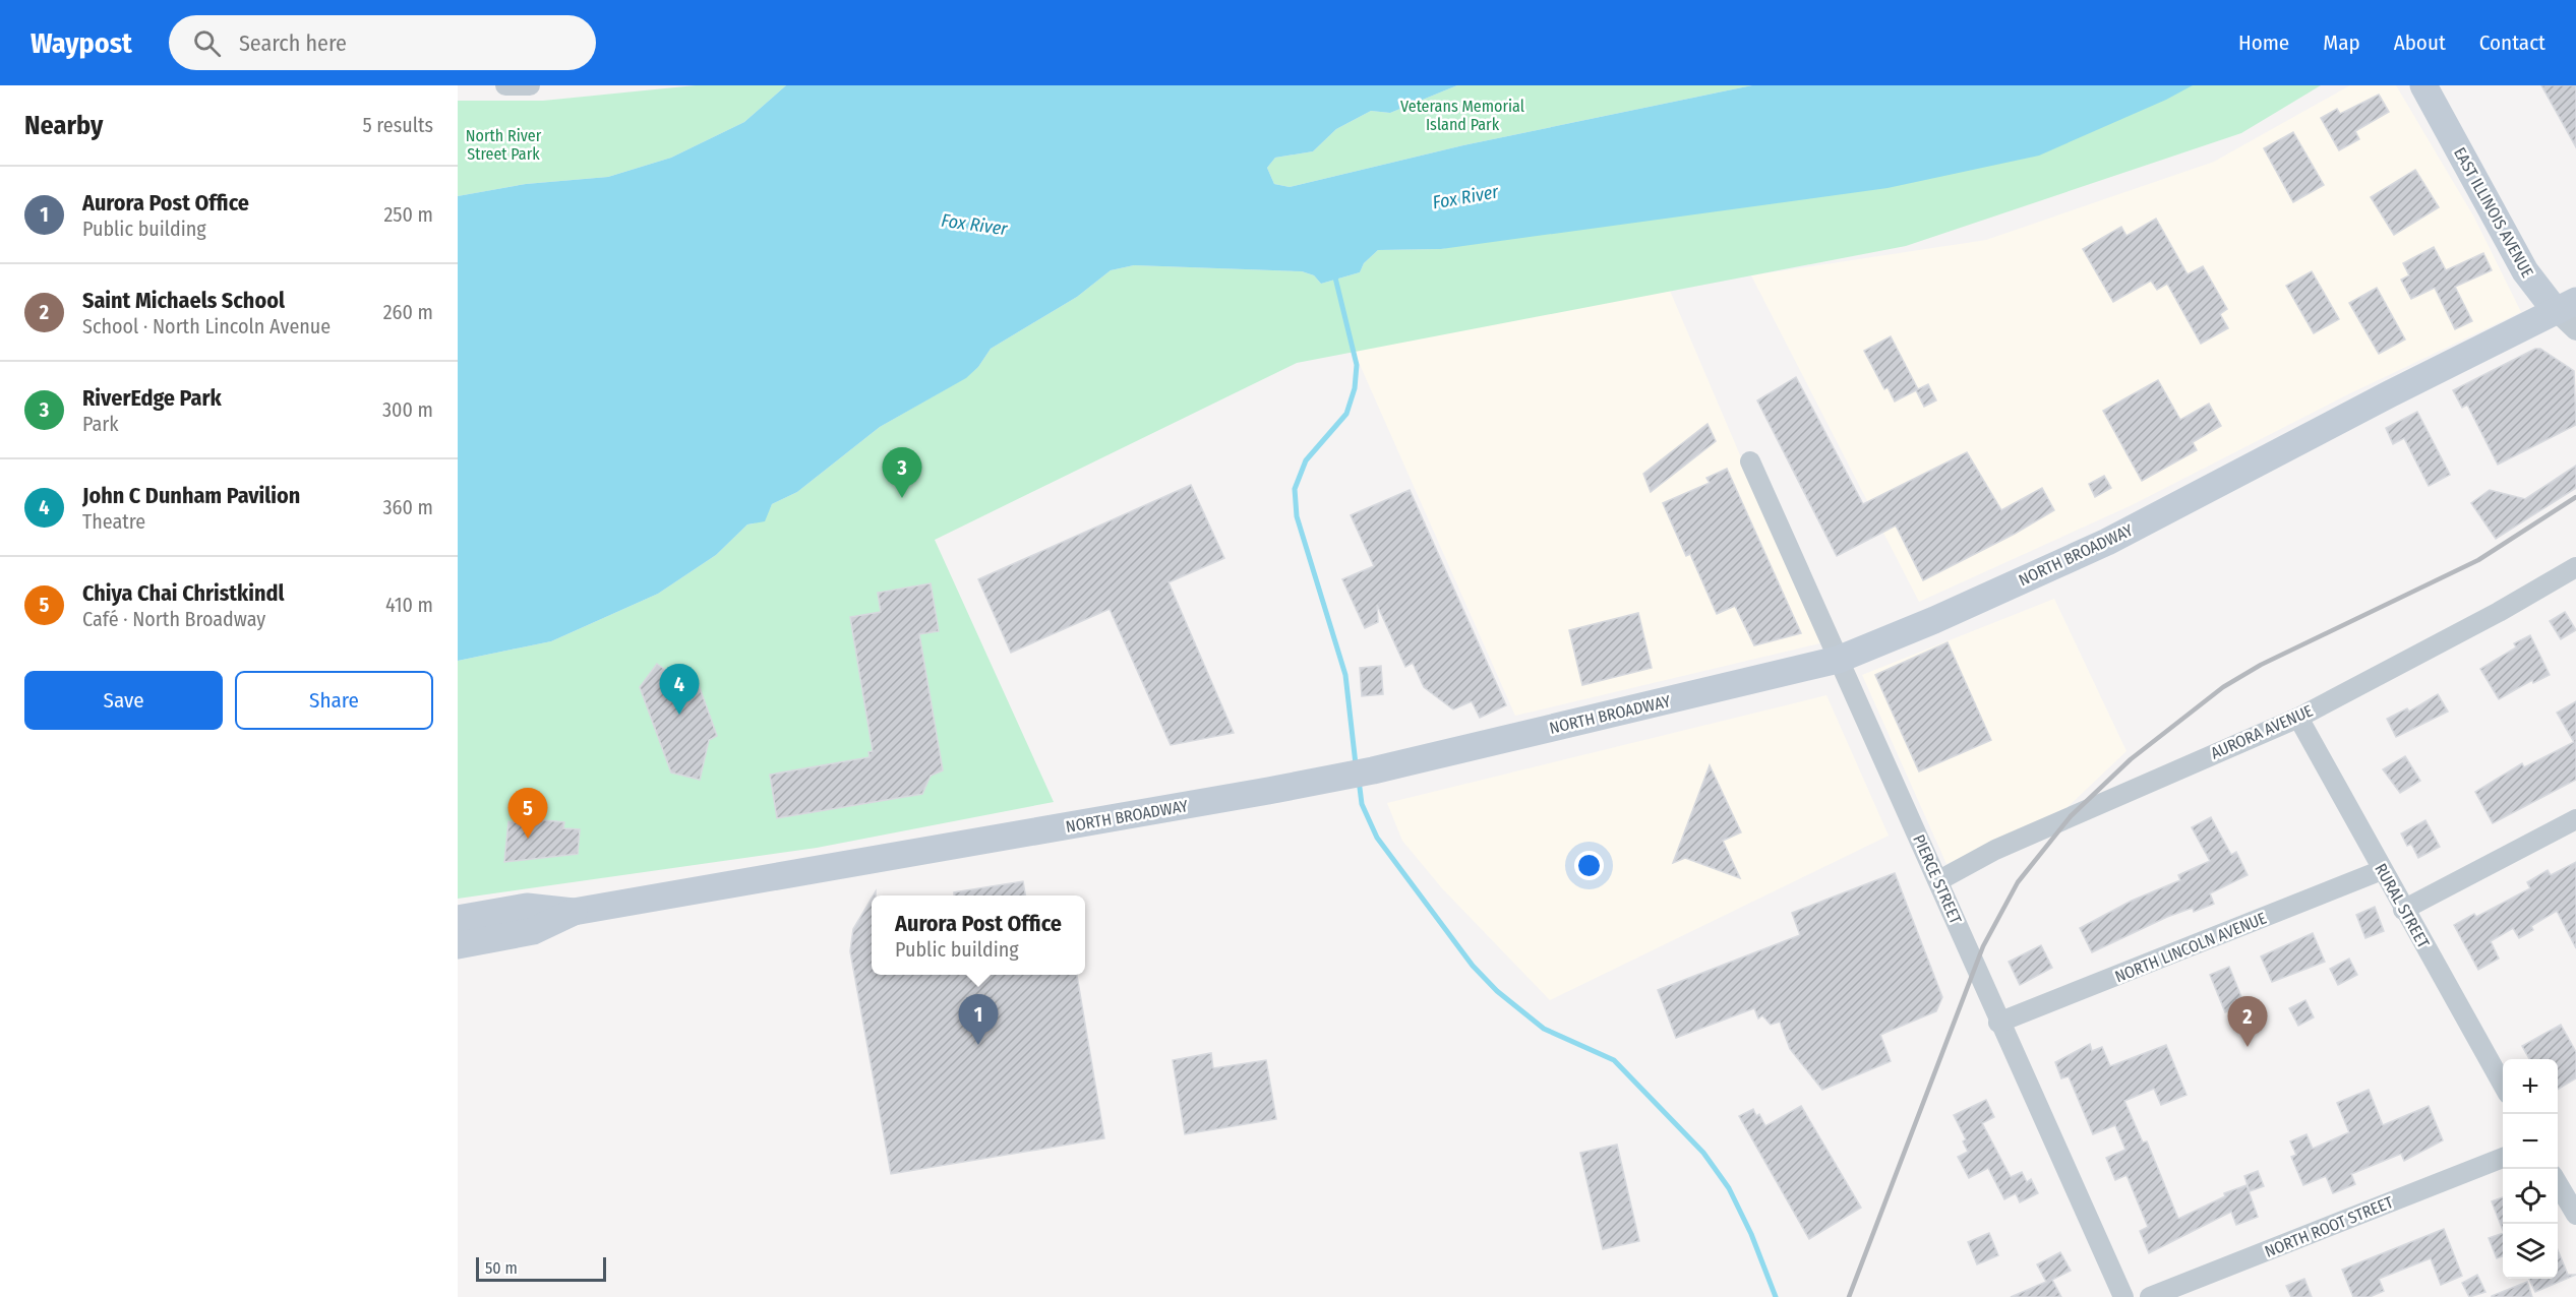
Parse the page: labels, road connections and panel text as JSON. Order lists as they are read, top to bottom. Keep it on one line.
{"streets":{"main road":["EAST ILLINOIS AVENUE","NORTH BROADWAY"],"street":["AURORA AVENUE","PIERCE STREET","RURAL STREET","NORTH LINCOLN AVENUE","NORTH ROOT STREET"]},"crossings":[["EAST ILLINOIS AVENUE","NORTH BROADWAY"],["NORTH BROADWAY","PIERCE STREET"],["AURORA AVENUE","PIERCE STREET"],["AURORA AVENUE","RURAL STREET"],["PIERCE STREET","NORTH LINCOLN AVENUE"],["RURAL STREET","NORTH LINCOLN AVENUE"]],"water":["Fox River"],"parks":["Veterans Memorial Island Park","North River Street Park"],"scale_bar":"50 m","page":{"header":"Waypost","search":"Search here","nav":["Home","Map","About","Contact"],"heading":["Nearby","5 results"],"list":[{"mark":"1","name":"Aurora Post Office","note":"Public building","value":"250 m"},{"mark":"2","name":"Saint Michaels School","note":"School · North Lincoln Avenue","value":"260 m"},{"mark":"3","name":"RiverEdge Park","note":"Park","value":"300 m"},{"mark":"4","name":"John C Dunham Pavilion","note":"Theatre","value":"360 m"},{"mark":"5","name":"Chiya Chai Christkindl","note":"Café · North Broadway","value":"410 m"}],"pins":["3","4","5","1","2"],"buttons":["Save","Share"],"popup":["Aurora Post Office","Public building"],"map_buttons":["+","−"],"scale":"50 m"}}
